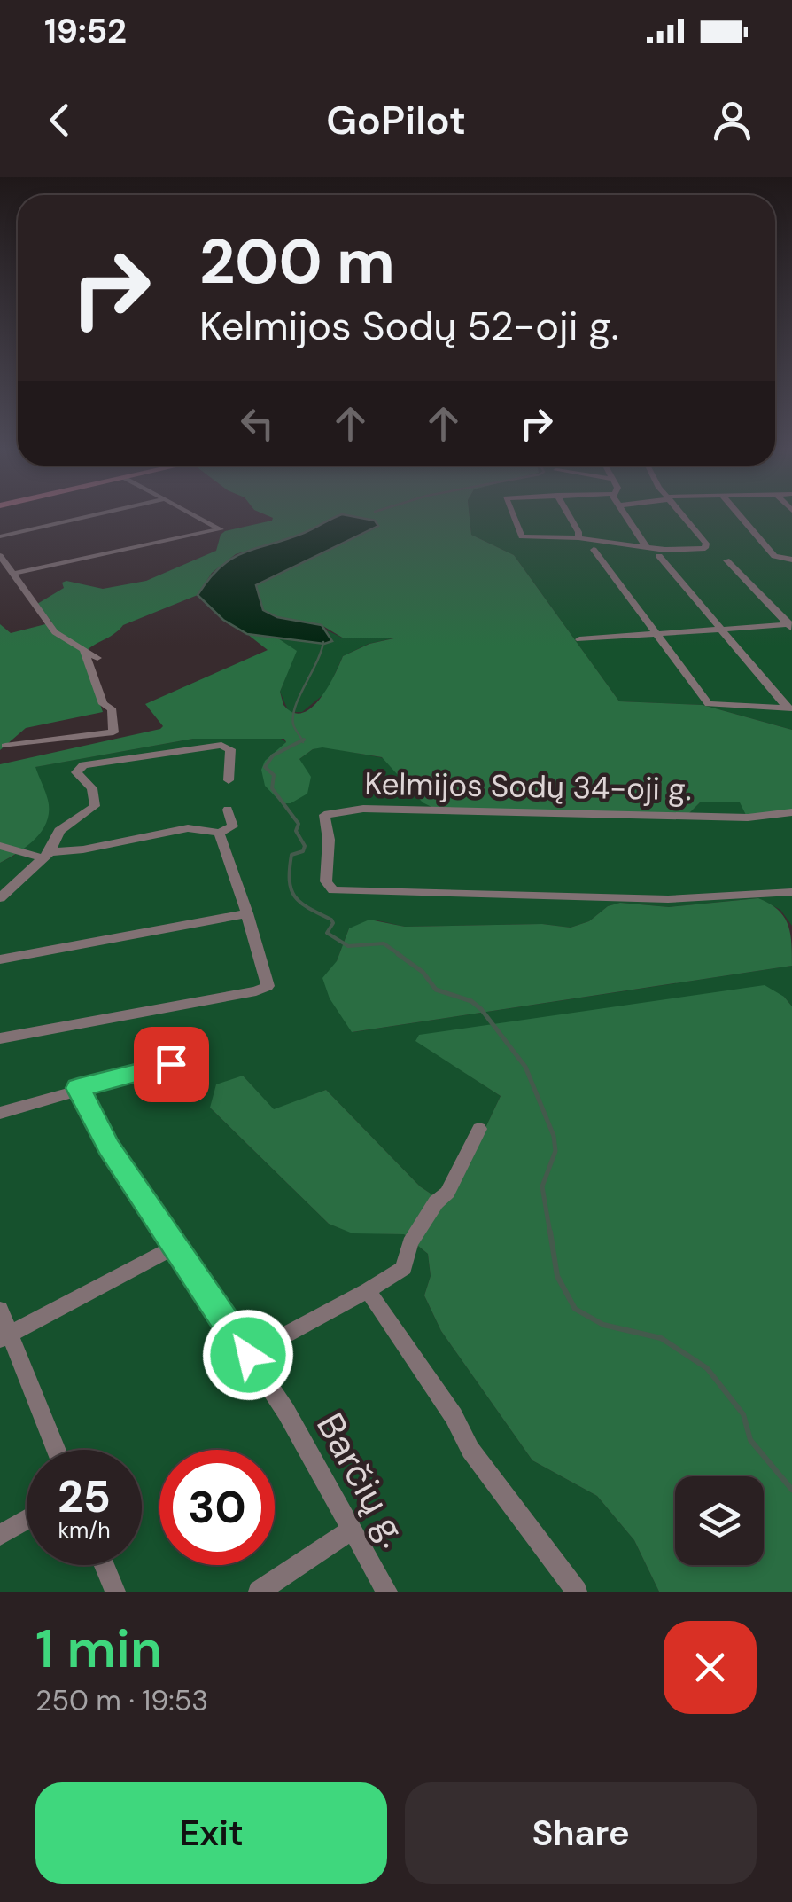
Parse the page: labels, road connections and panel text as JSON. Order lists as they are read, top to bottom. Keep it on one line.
{"streets":{"street":["Kelmijos Sodų 34-oji g.","Barčių g."]},"page":{"status":"19:52","header":"GoPilot","turn":["200 m","Kelmijos Sodų 52-oji g."],"speed":"25 km/h","limit":"30","heading":["1 min","250 m · 19:53"],"buttons":["Exit","Share"]}}
